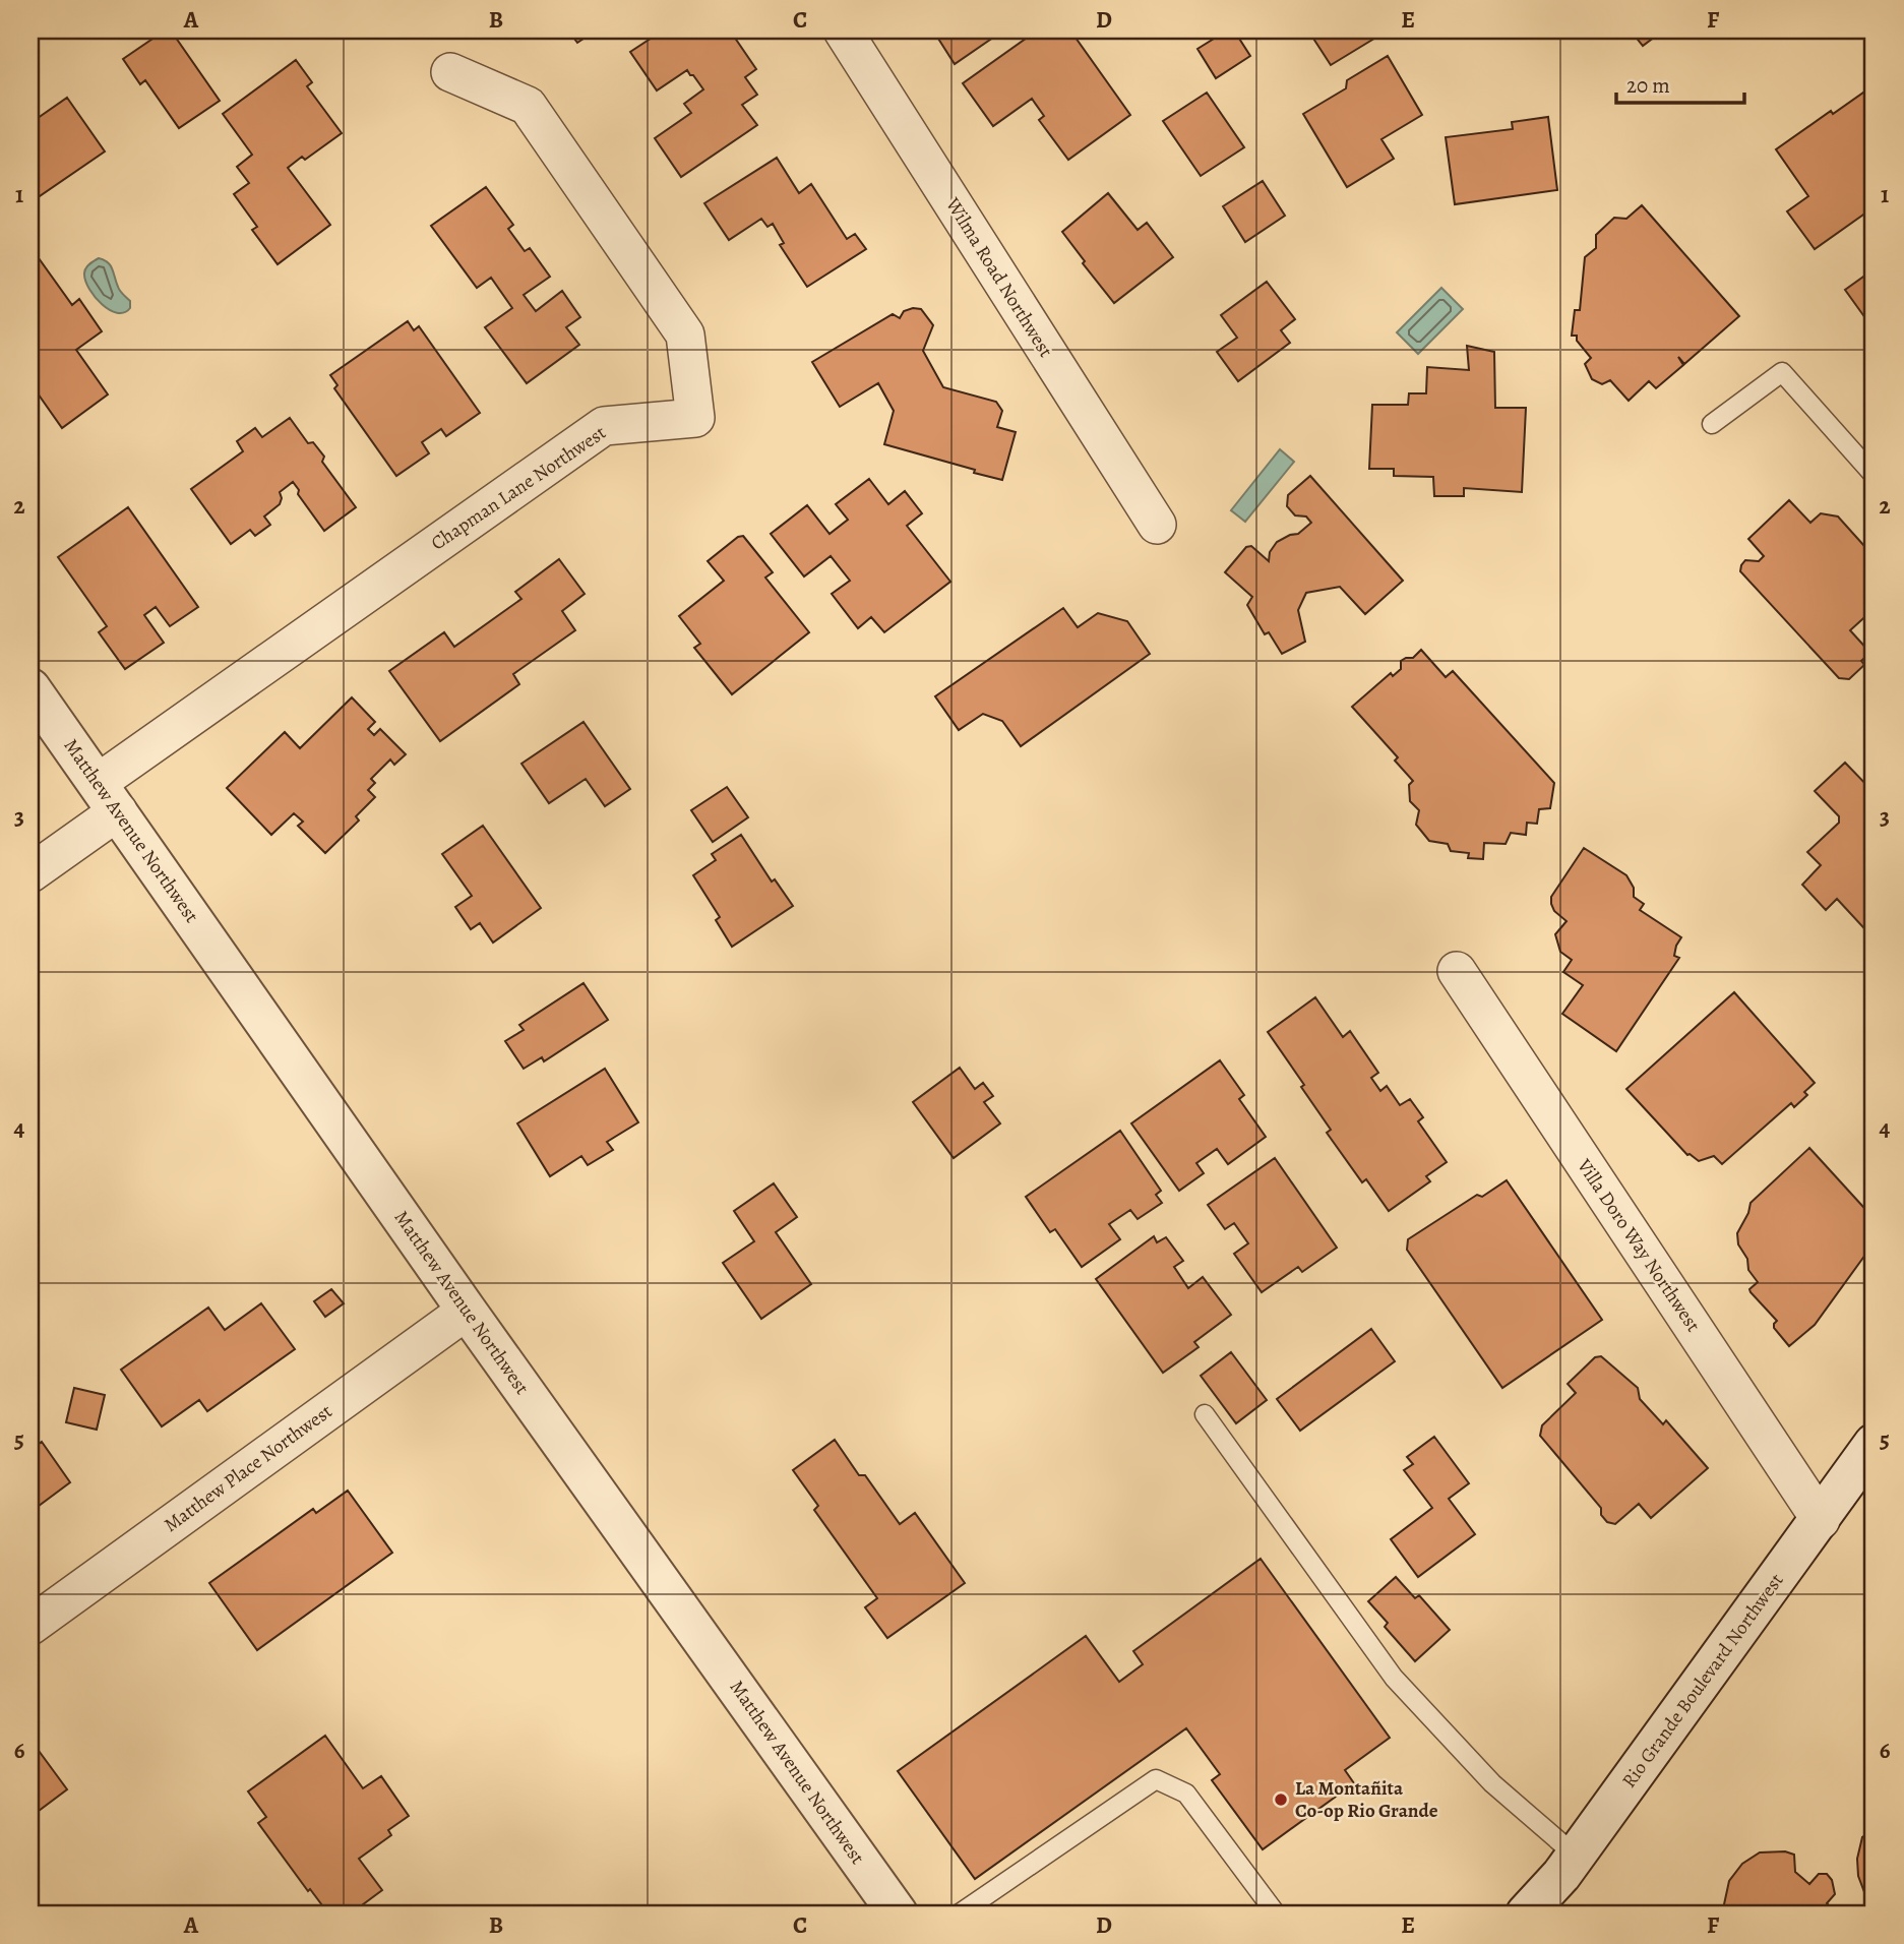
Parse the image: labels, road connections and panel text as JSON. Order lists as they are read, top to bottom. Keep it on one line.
{"streets":{"street":["Wilma Road Northwest","Chapman Lane Northwest","Matthew Avenue Northwest","Villa Doro Way Northwest","Matthew Place Northwest","Rio Grande Boulevard Northwest"]},"crossings":[["Chapman Lane Northwest","Matthew Avenue Northwest"],["Matthew Avenue Northwest","Matthew Place Northwest"],["Villa Doro Way Northwest","Rio Grande Boulevard Northwest"]],"places":["La Montañita Co-op Rio Grande"],"scale_bar":"20 m","grid":{"columns":["A","B","C","D","E","F"],"rows":["1","2","3","4","5","6"]}}
